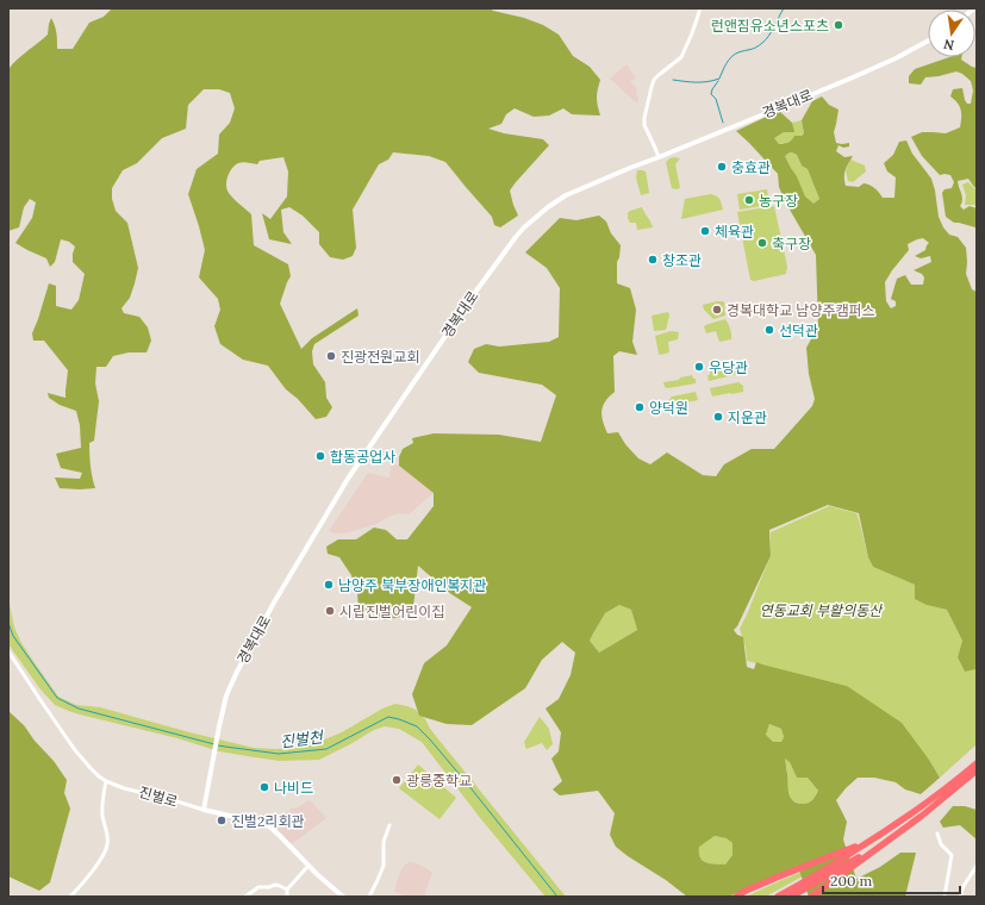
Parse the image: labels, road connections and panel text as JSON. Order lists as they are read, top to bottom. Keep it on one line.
{"streets":{"street":["경복대로","진벌로"]},"crossings":[["경복대로","진벌로"]],"water":["진벌천"],"parks":["연동교회 부활의동산"],"places":["런앤짐유소년스포츠","충효관","농구장","체육관","축구장","창조관","경복대학교 남양주캠퍼스","선덕관","진광전원교회","우당관","양덕원","지운관","합동공업사","남양주 북부장애인복지관","시립진벌어린이집","광릉중학교","나비드","진벌2리회관"],"scale_bar":"200 m","north":"bottom"}
